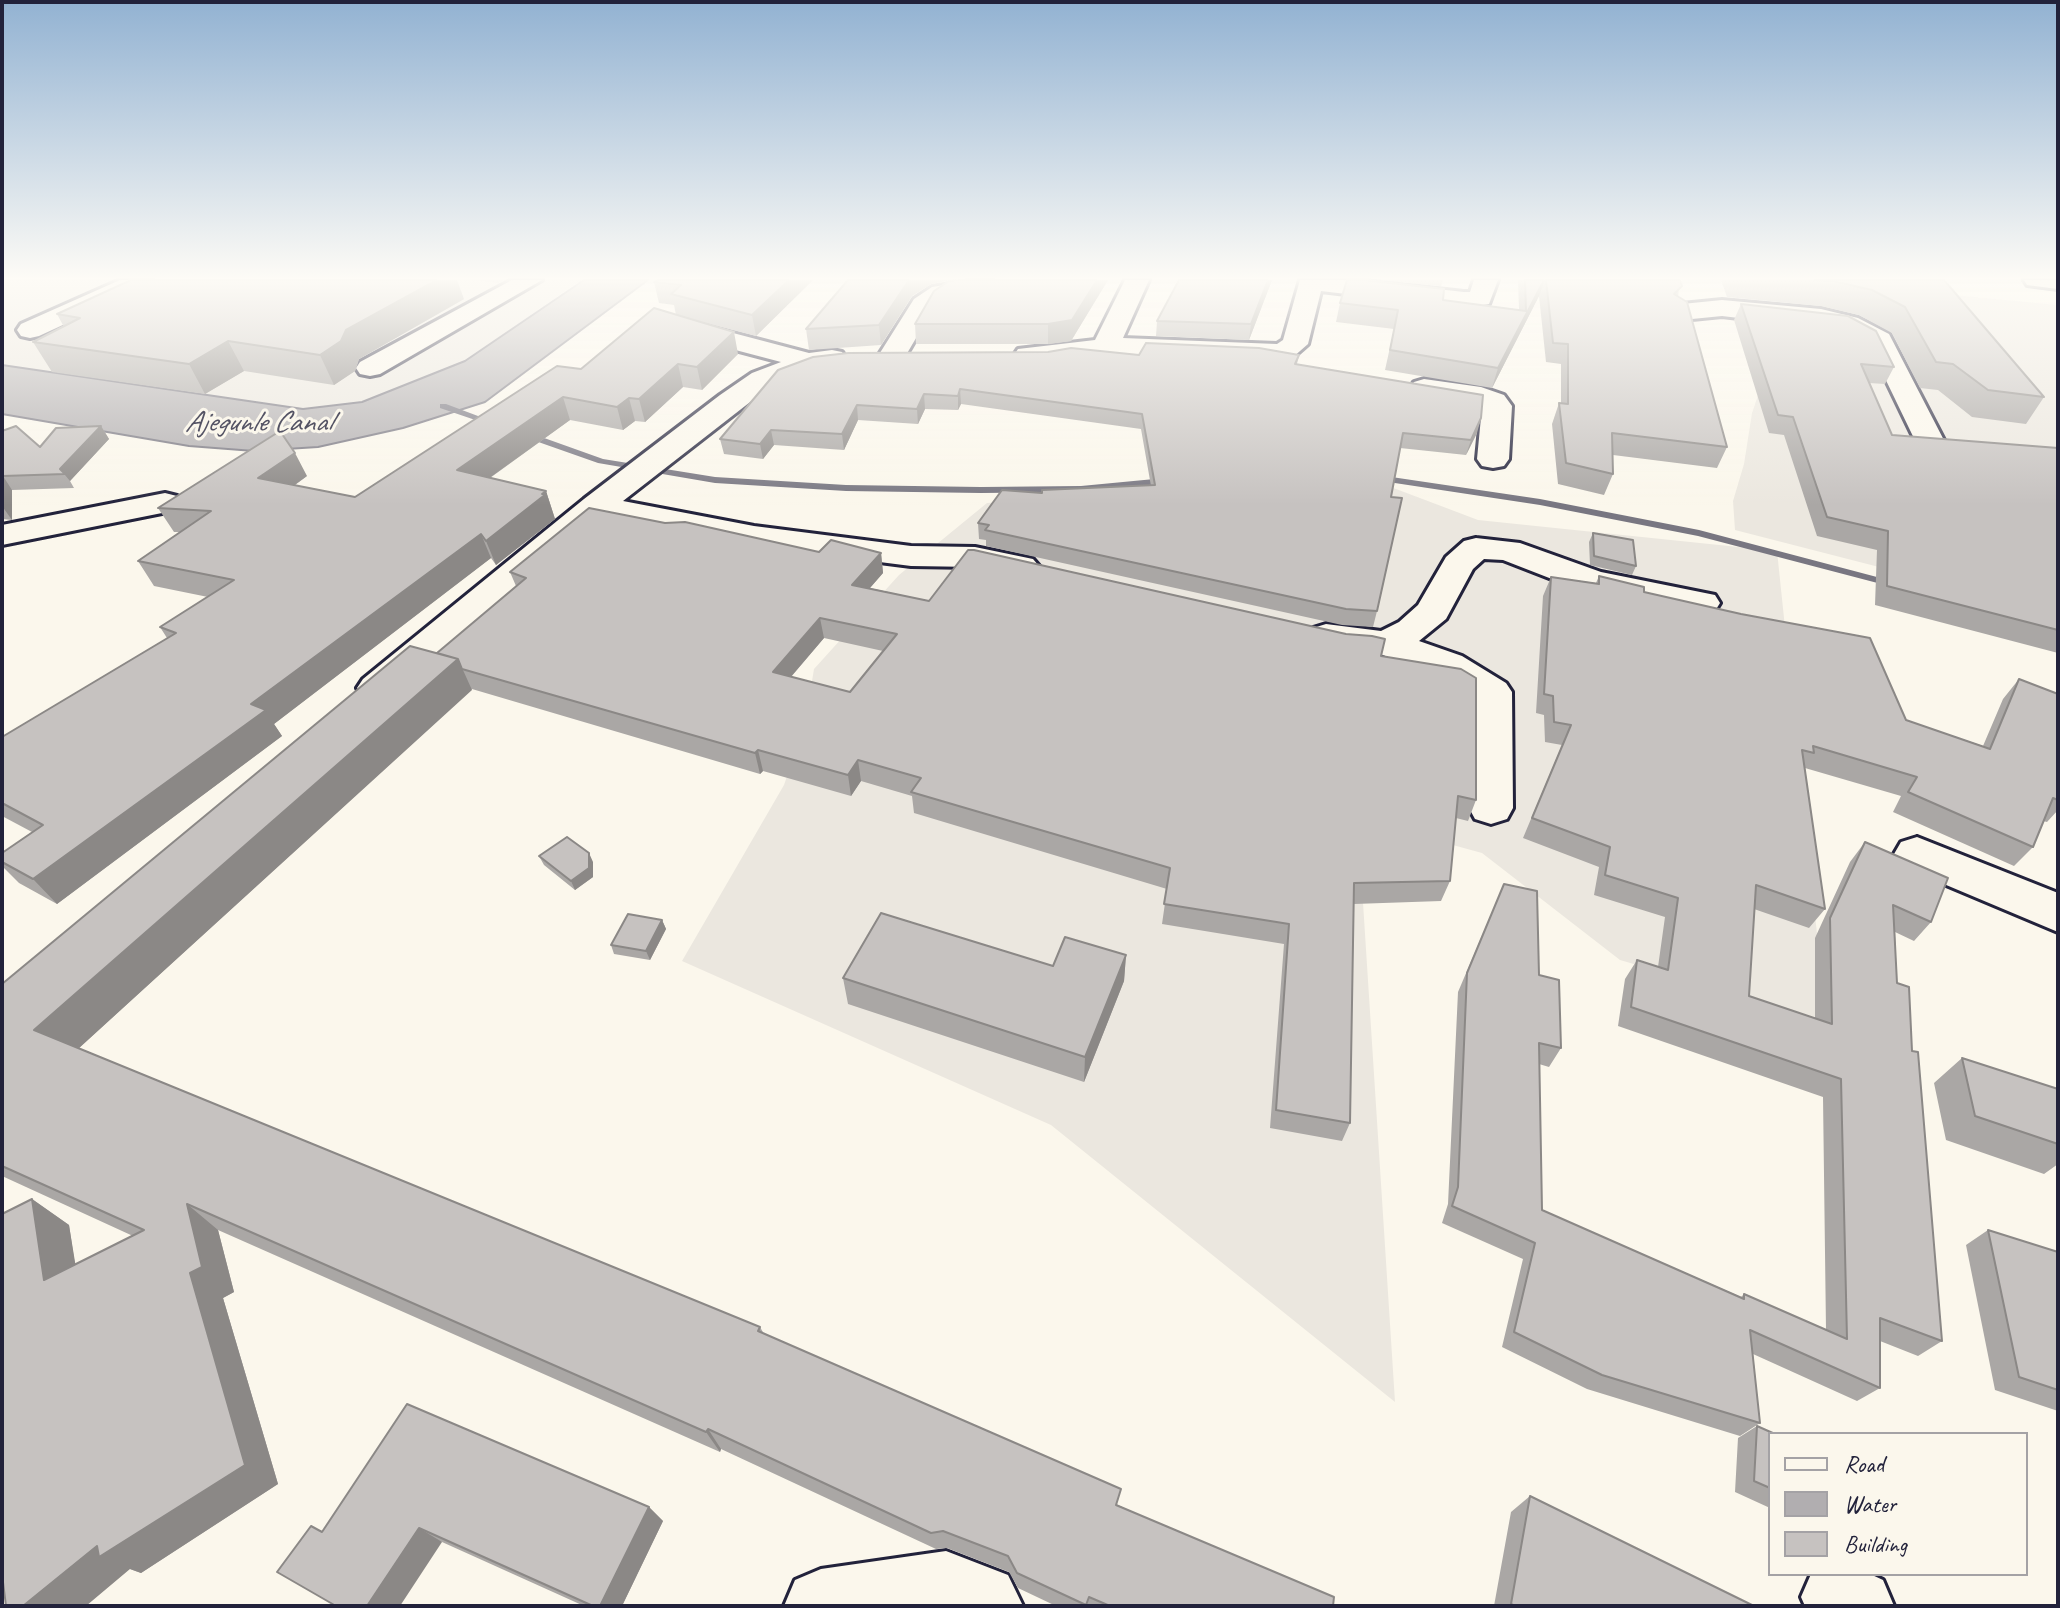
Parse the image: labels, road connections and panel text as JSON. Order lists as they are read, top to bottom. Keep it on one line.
{"water":["Ajegunle Canal"],"legend":["Road","Water","Building"]}
